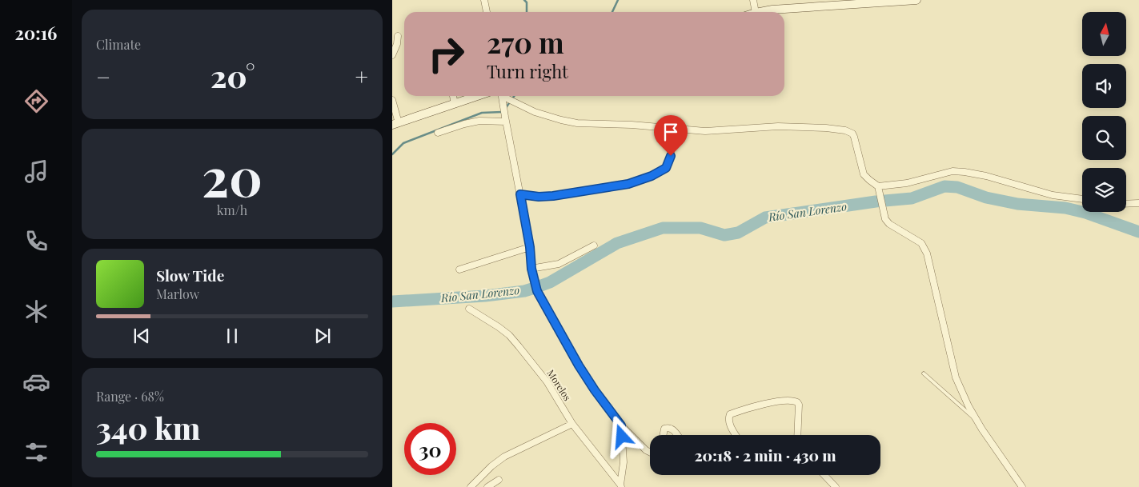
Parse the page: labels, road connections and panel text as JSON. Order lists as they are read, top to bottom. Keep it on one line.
{"streets":{"street":["Morelos"]},"water":["Río San Lorenzo"],"north":"top","page":{"tabs":"20:16","tile":["Climate",["20","km/h"],["Range · 68%","340 km"]],"turn":["270 m","Turn right"],"heat":["−","20°","+"],"song":["Slow Tide","Marlow"],"limit":"30","trip":"20:18 · 2 min · 430 m"}}
